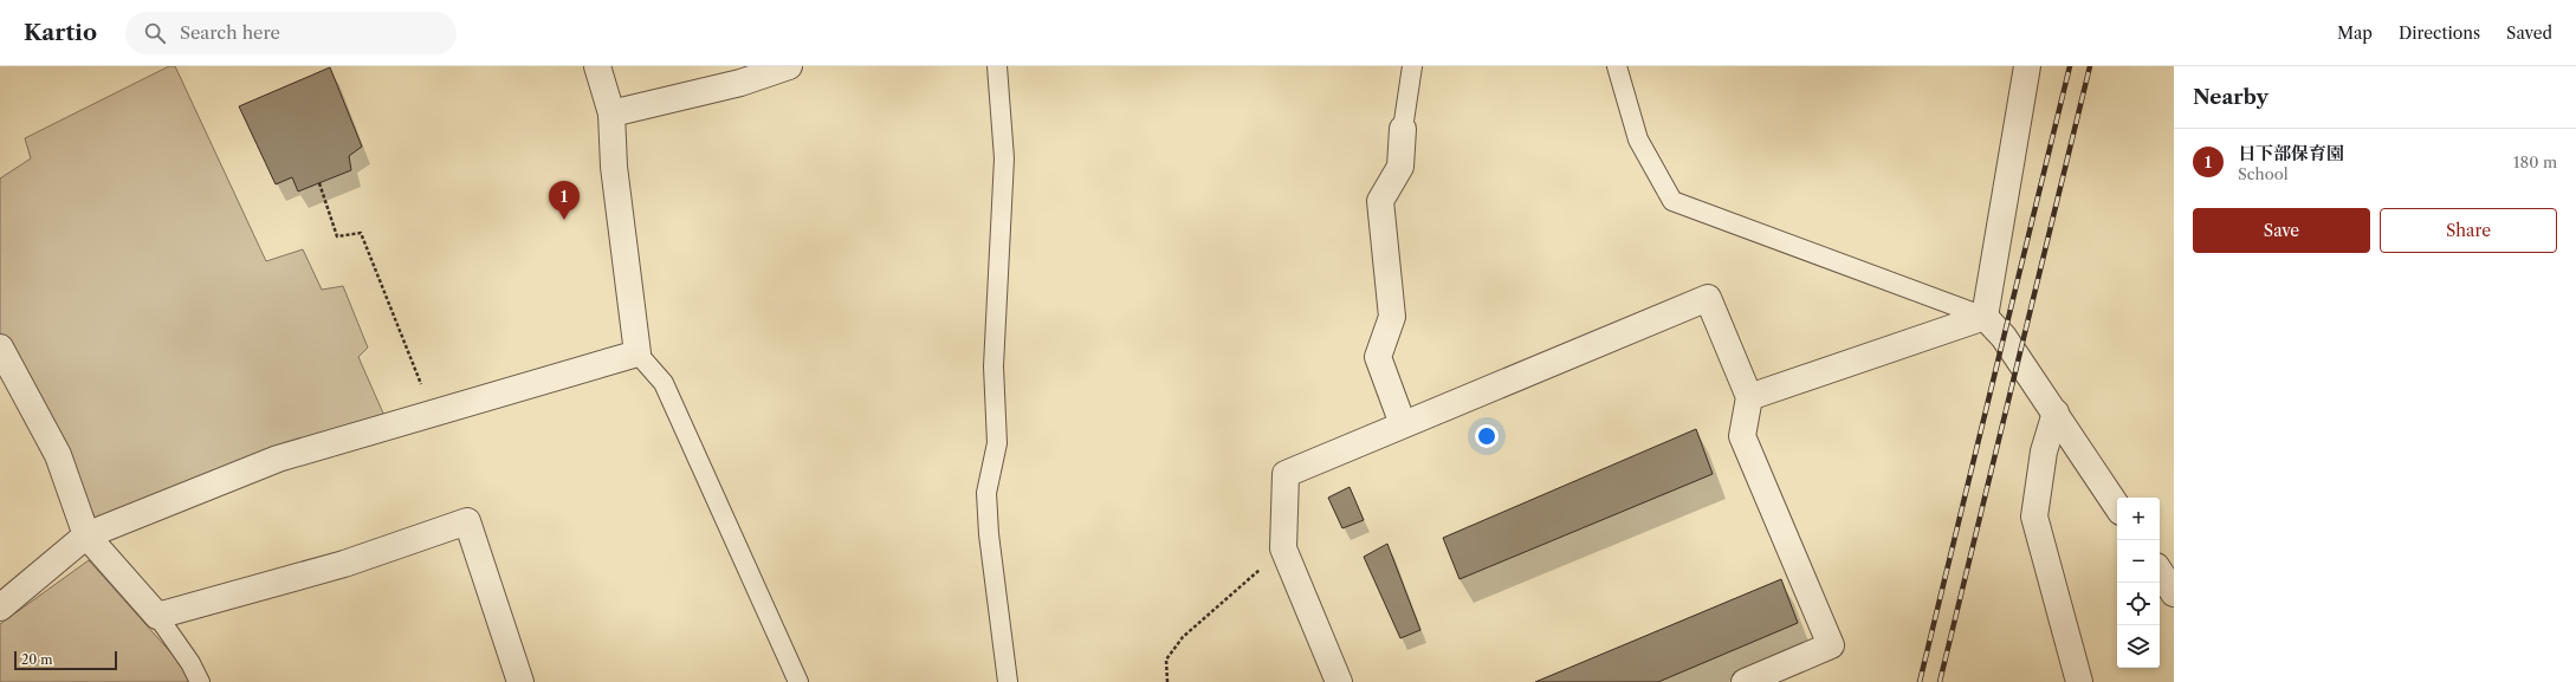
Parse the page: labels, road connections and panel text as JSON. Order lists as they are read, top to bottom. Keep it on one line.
{"scale_bar":"20 m","page":{"header":"Kartio","search":"Search here","nav":["Map","Directions","Saved"],"heading":"Nearby","list":[{"mark":"1","name":"日下部保育園","note":"School","value":"180 m"}],"pins":"1","buttons":["Save","Share"],"map_buttons":["+","−"],"scale":"20 m"}}
